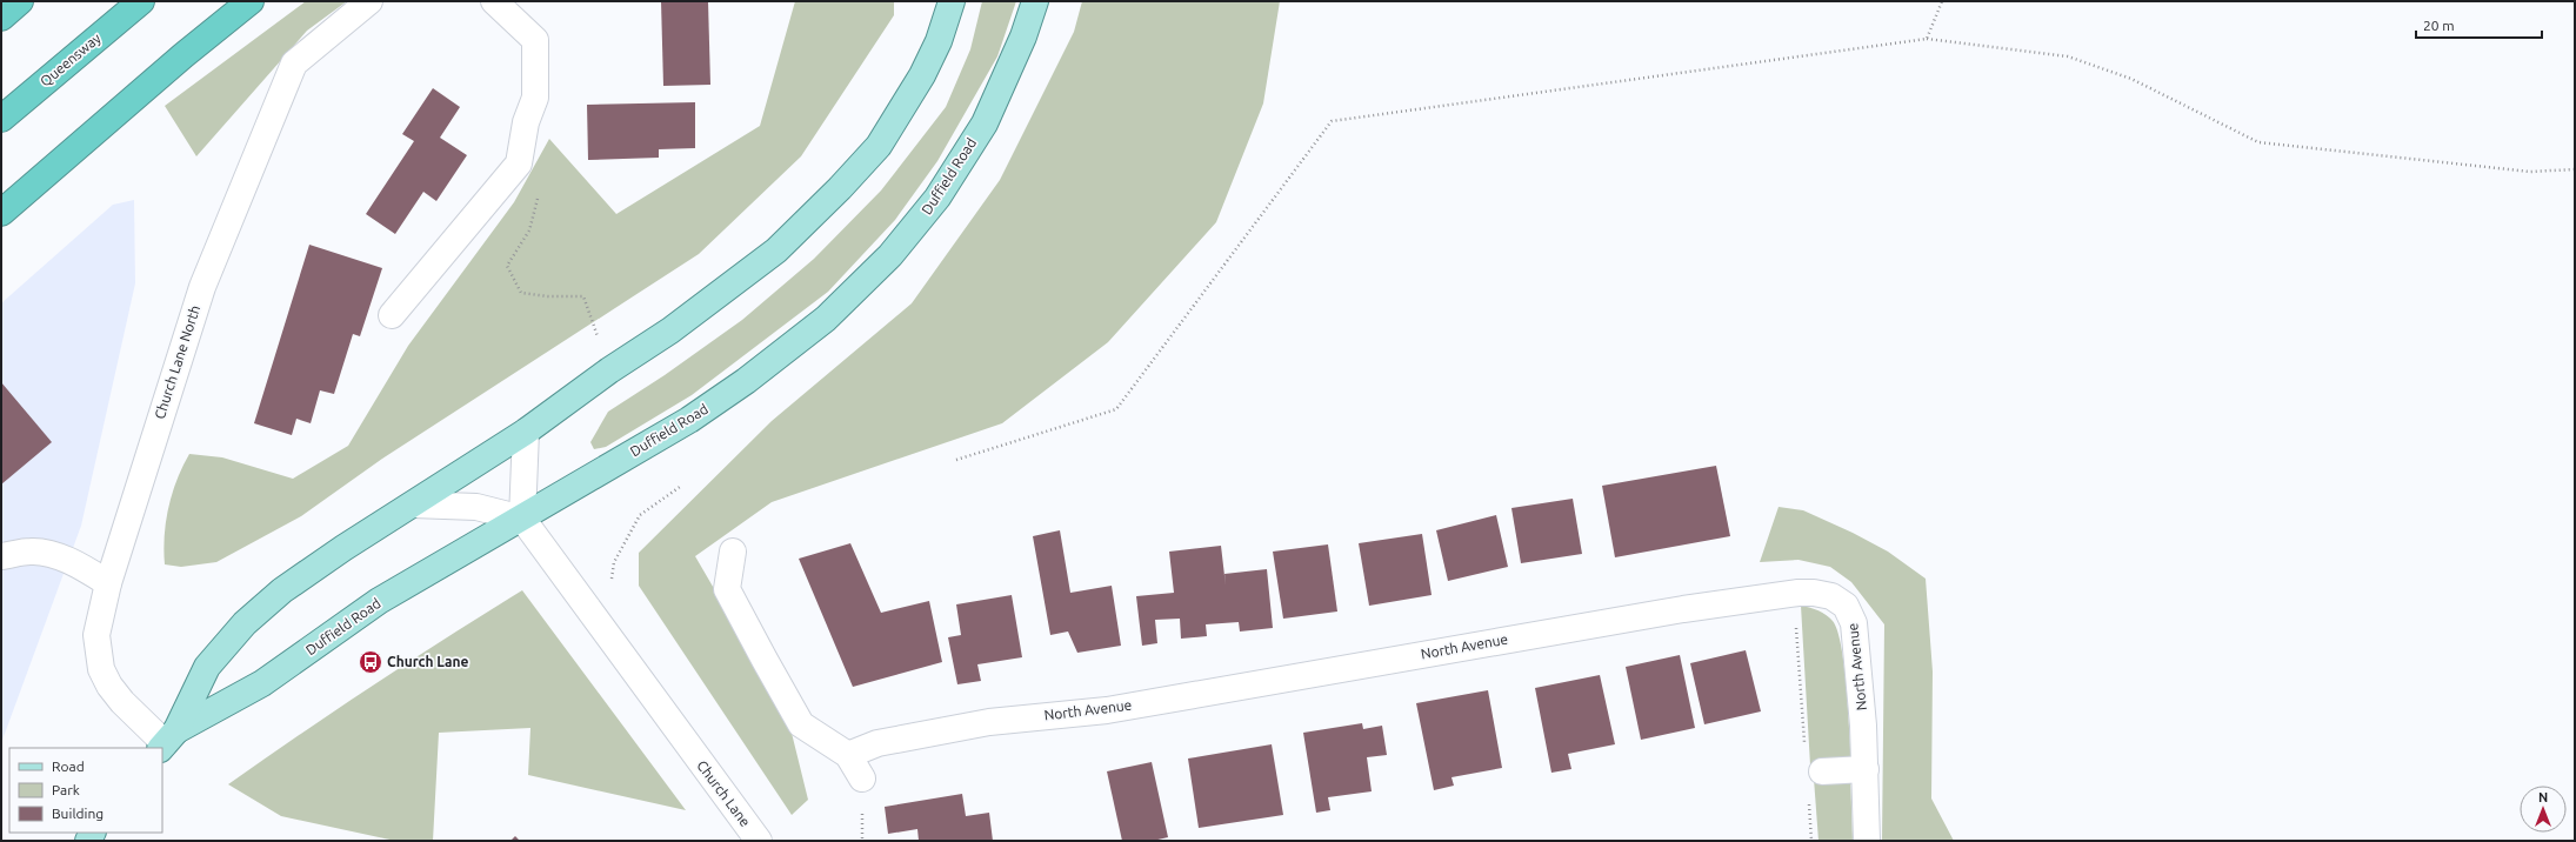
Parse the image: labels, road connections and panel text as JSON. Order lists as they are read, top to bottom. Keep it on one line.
{"streets":{"highway":["Queensway"],"main road":["Duffield Road"],"street":["Church Lane North","North Avenue","Church Lane"]},"crossings":[["Duffield Road","Church Lane North"],["Duffield Road","Church Lane"]],"places":{"bus stop":["Church Lane"]},"legend":["Road","Park","Building"],"scale_bar":"20 m","north":"top"}
